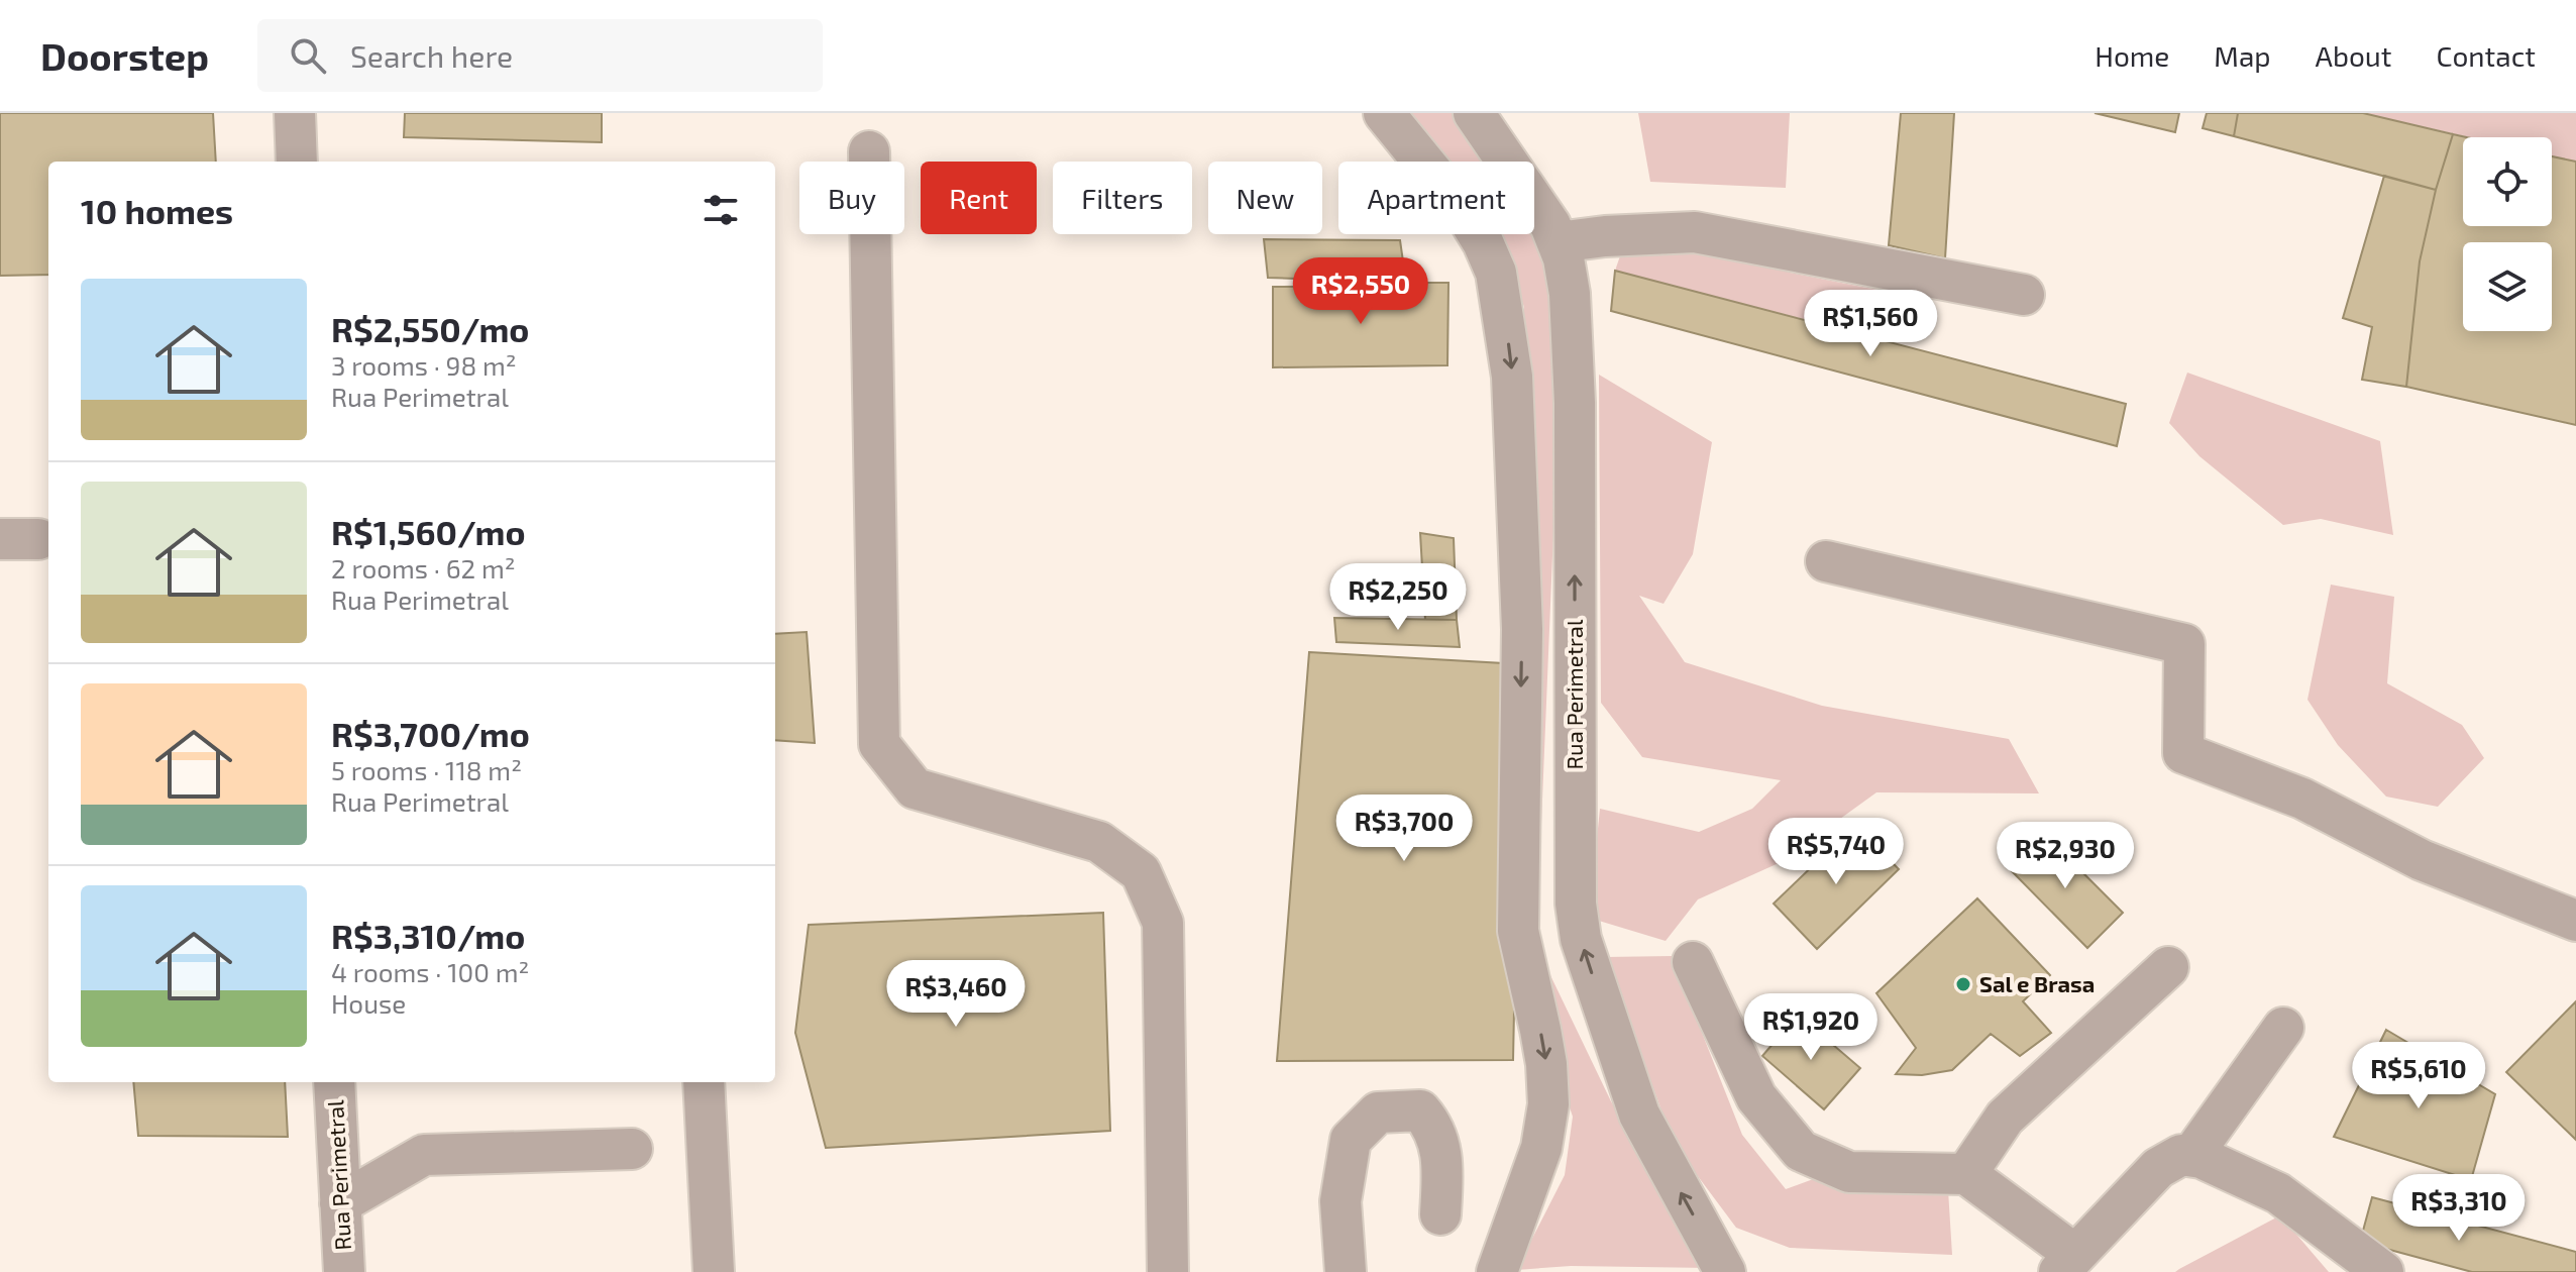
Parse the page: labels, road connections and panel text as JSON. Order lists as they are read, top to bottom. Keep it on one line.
{"streets":{"street":["Rua Perimetral"]},"places":["Sal e Brasa"],"page":{"header":"Doorstep","search":"Search here","nav":["Home","Map","About","Contact"],"chip":["Buy","Rent","Filters","New","Apartment"],"heading":"10 homes","price":["R$2,550","R$1,560","R$2,250","R$3,700","R$5,740","R$2,930","R$3,460","R$1,920","R$5,610","R$3,310"],"list":[{"name":"R$2,550/mo","note":"3 rooms · 98 m² · Rua Perimetral"},{"name":"R$1,560/mo","note":"2 rooms · 62 m² · Rua Perimetral"},{"name":"R$3,700/mo","note":"5 rooms · 118 m² · Rua Perimetral"},{"name":"R$3,310/mo","note":"4 rooms · 100 m² · House"}]}}
